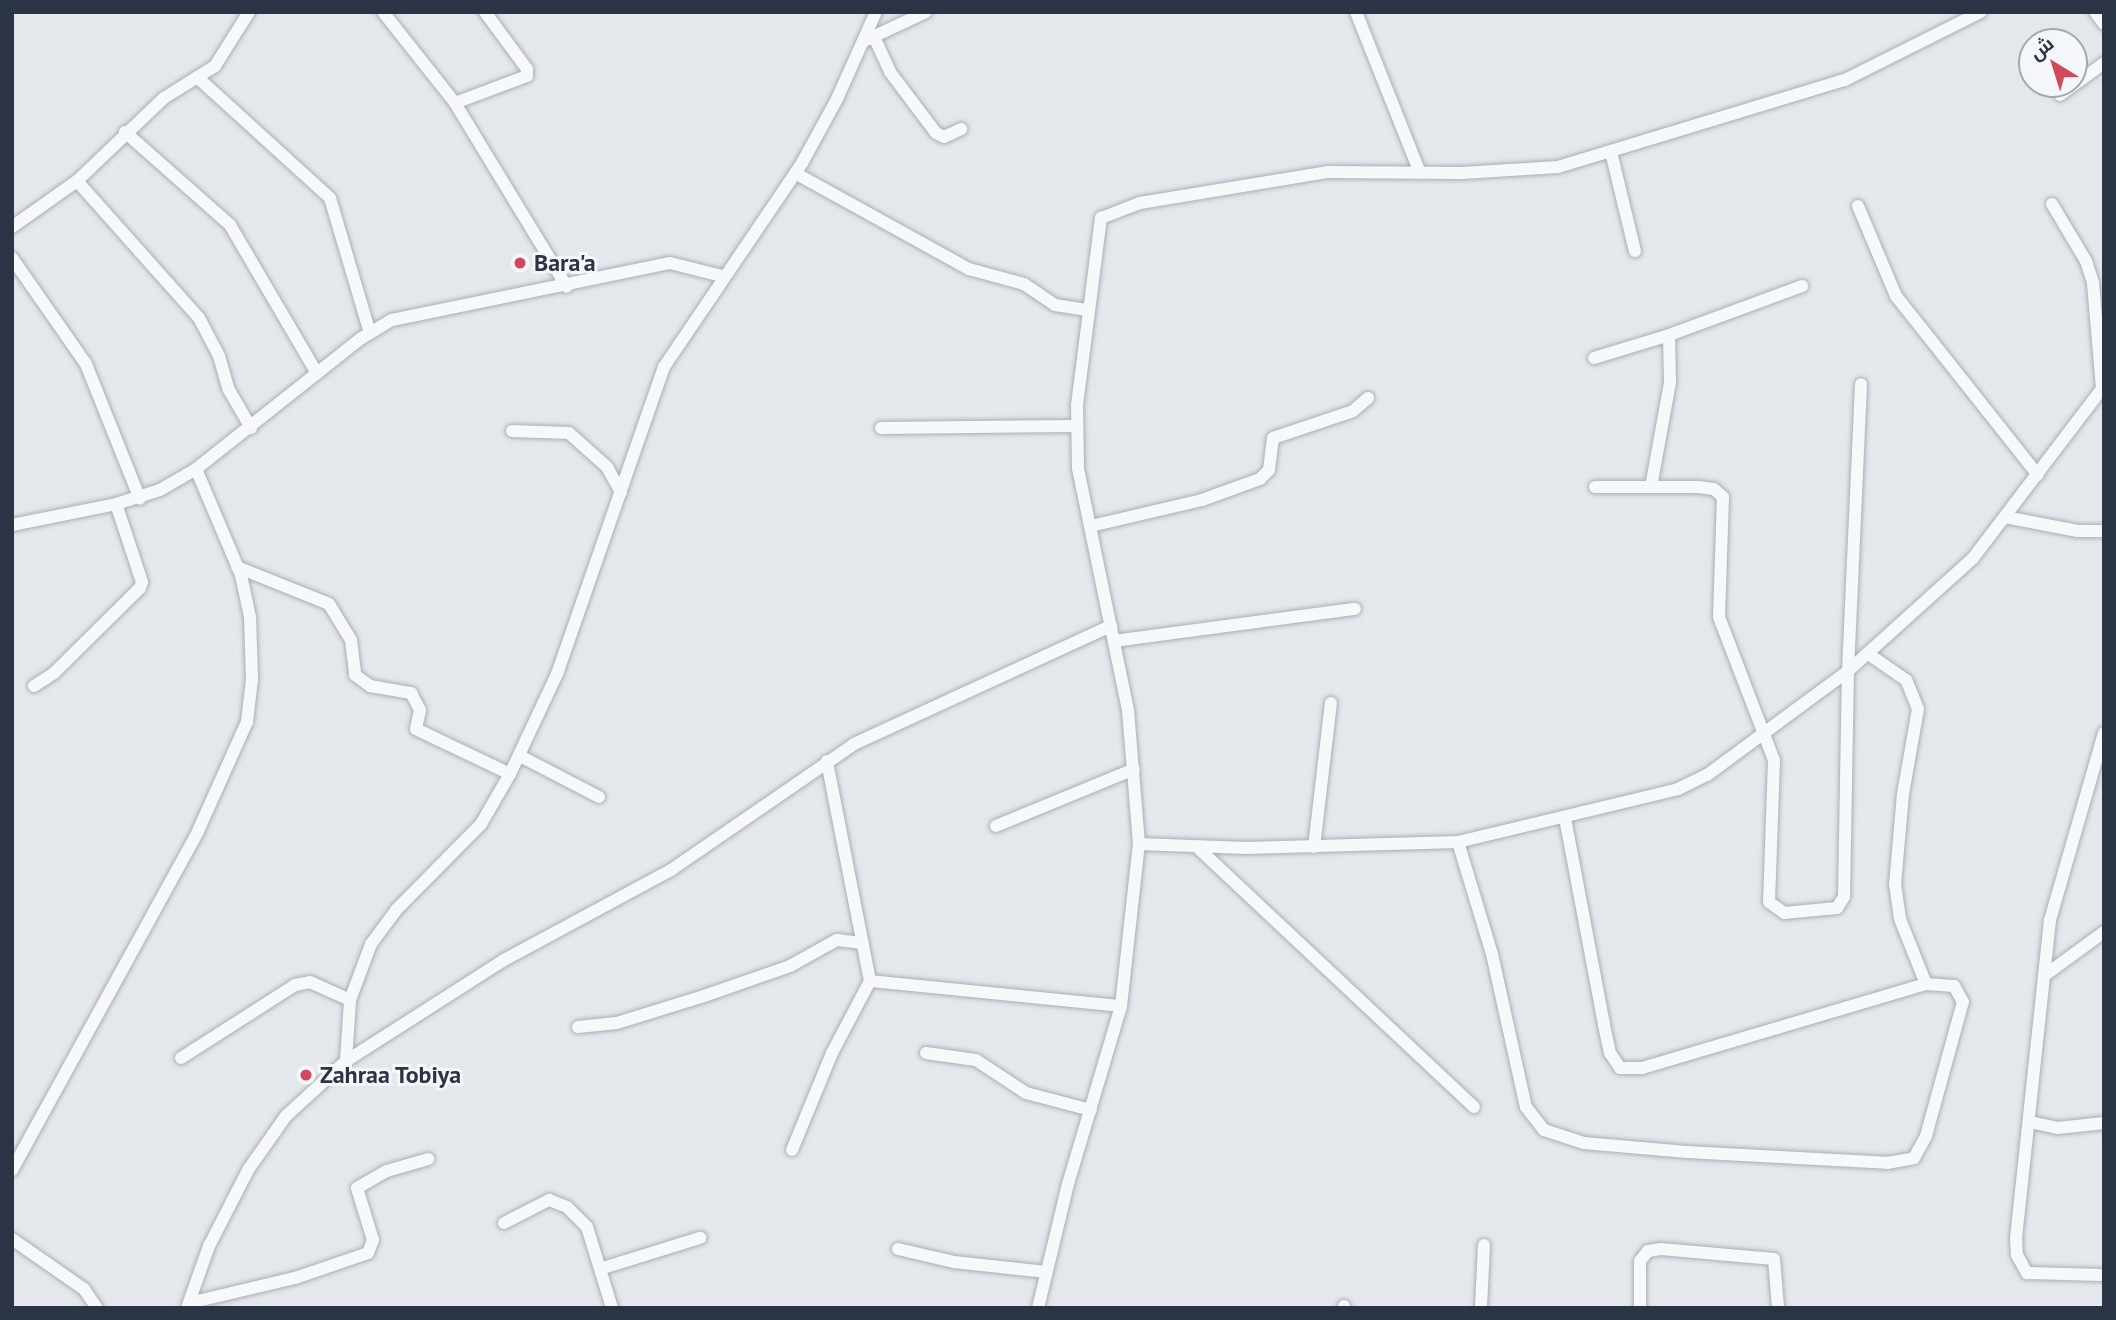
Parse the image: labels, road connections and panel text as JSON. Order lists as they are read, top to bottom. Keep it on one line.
{"places":["Bara'a","Zahraa Tobiya"],"north":"top left"}
